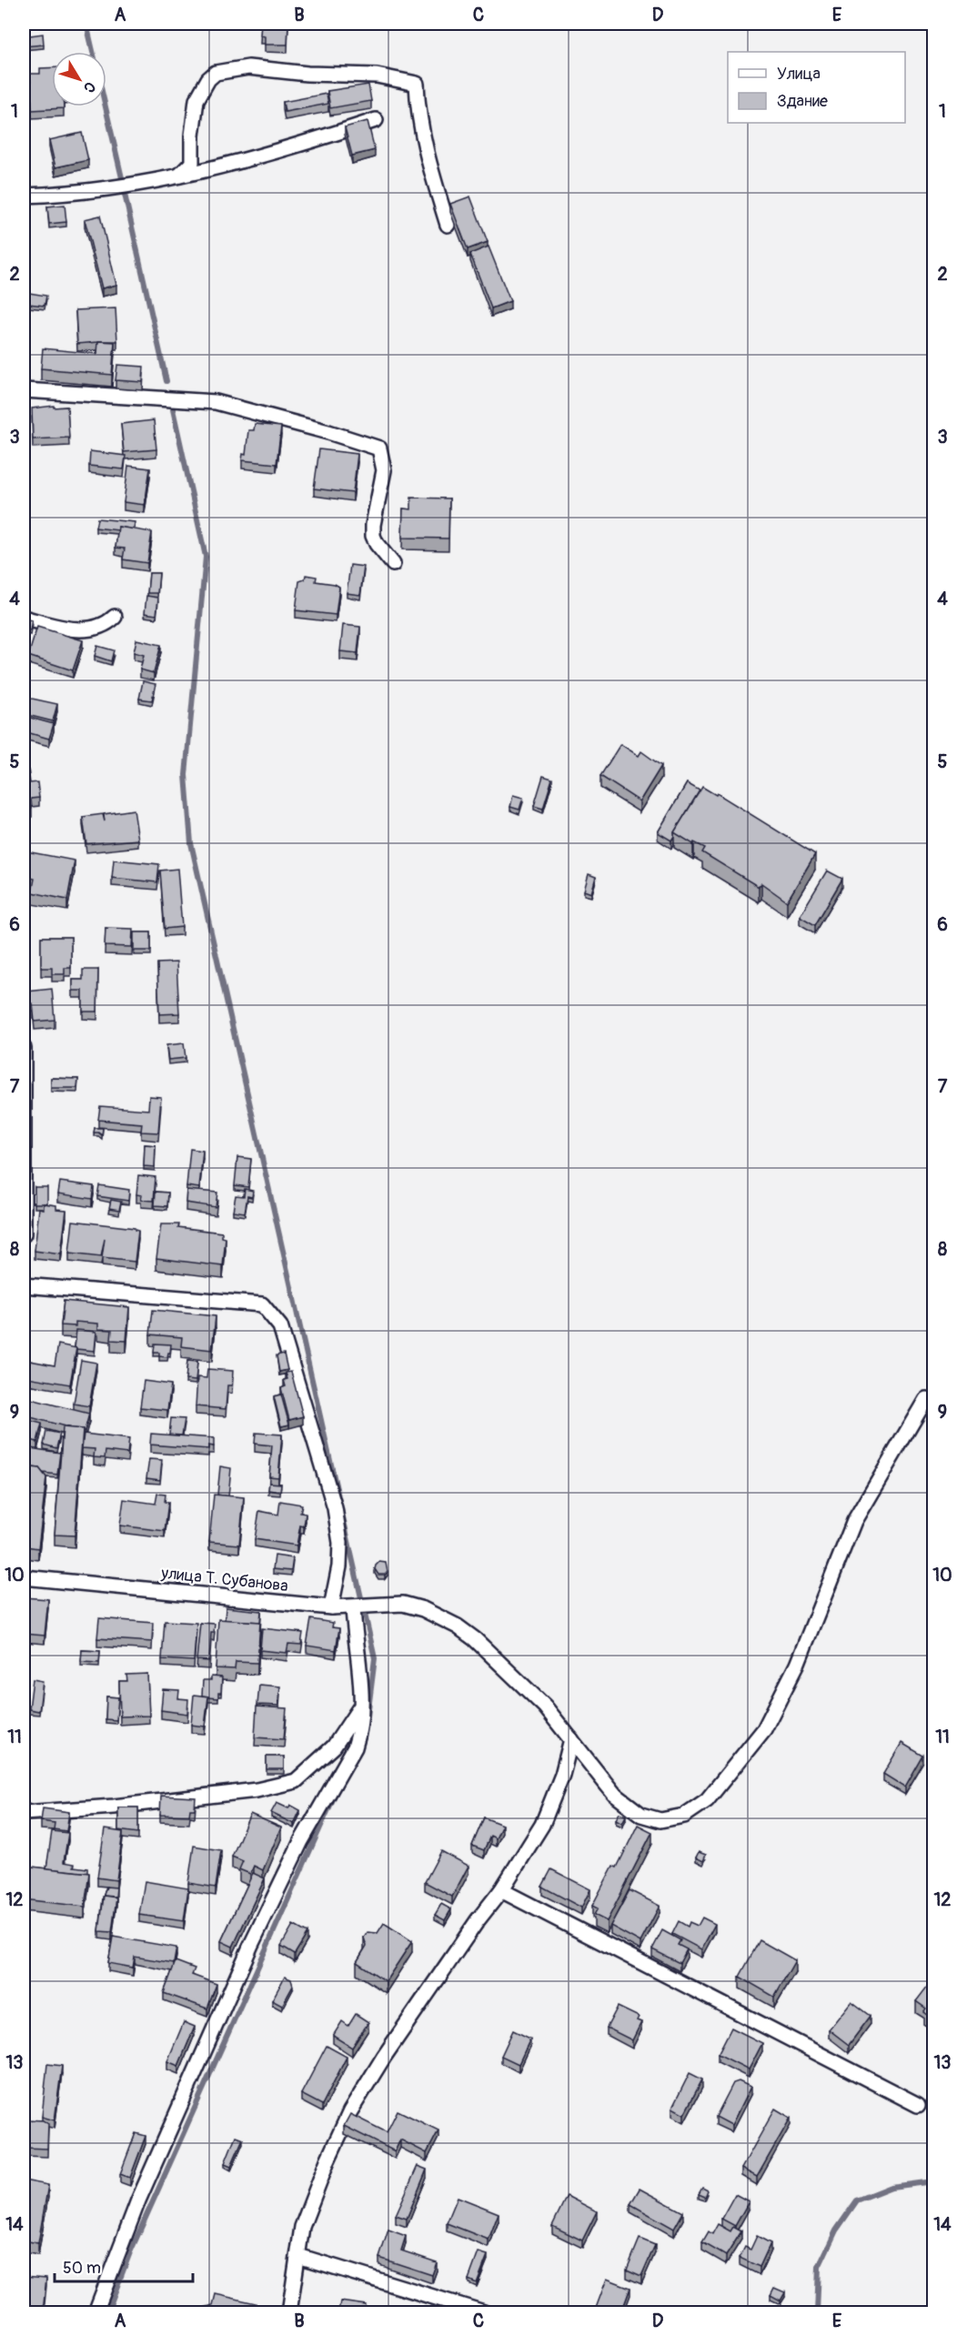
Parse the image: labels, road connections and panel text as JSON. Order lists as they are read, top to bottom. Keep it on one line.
{"streets":{"street":["улица Т. Субанова"]},"legend":["Улица","Здание"],"scale_bar":"50 m","north":"bottom right","grid":{"columns":["A","B","C","D","E"],"rows":["1","2","3","4","5","6","7","8","9","10","11","12","13","14"]}}
